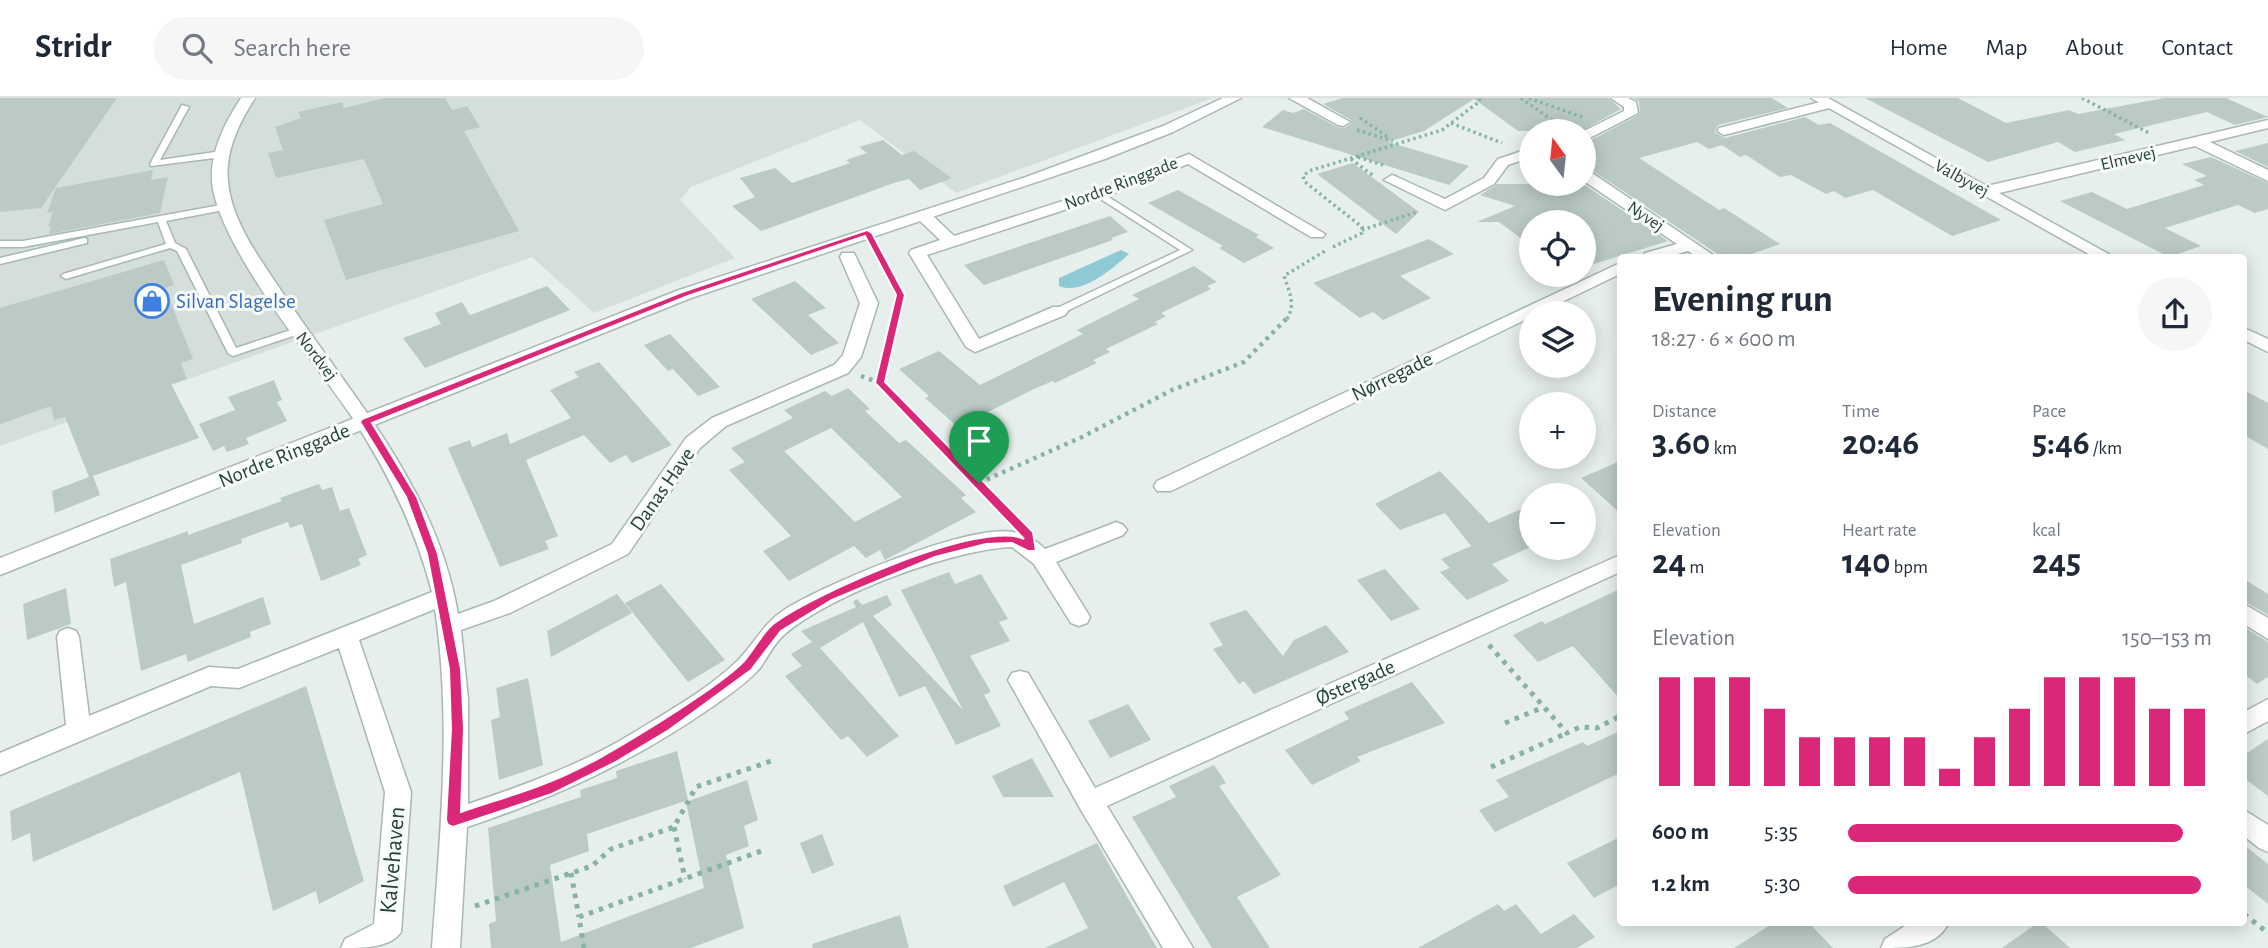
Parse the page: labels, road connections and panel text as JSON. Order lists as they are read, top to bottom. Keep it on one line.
{"streets":{"street":["Elmevej","Valbyvej","Nordre Ringgade","Nyvej","Nordvej","Nørregade","Danas Have","Østergade","Kalvehaven"]},"crossings":[["Elmevej","Valbyvej"],["Nordre Ringgade","Nordvej"],["Nordvej","Danas Have"]],"places":{"shop":["Silvan Slagelse"]},"north":"top","page":{"header":"Stridr","search":"Search here","nav":["Home","Map","About","Contact"],"map_buttons":["+","−"],"heading":["Evening run","18:27 · 6 × 600 m"],"stats":[["Distance","3.60 km"],["Time","20:46"],["Pace","5:46 /km"],["Elevation","24 m"],["Heart rate","140 bpm"],["kcal","245"]],"chart":["Elevation","150–153 m"],"list":[{"name":"600 m","note":"5:35"},{"name":"1.2 km","note":"5:30"}]}}
